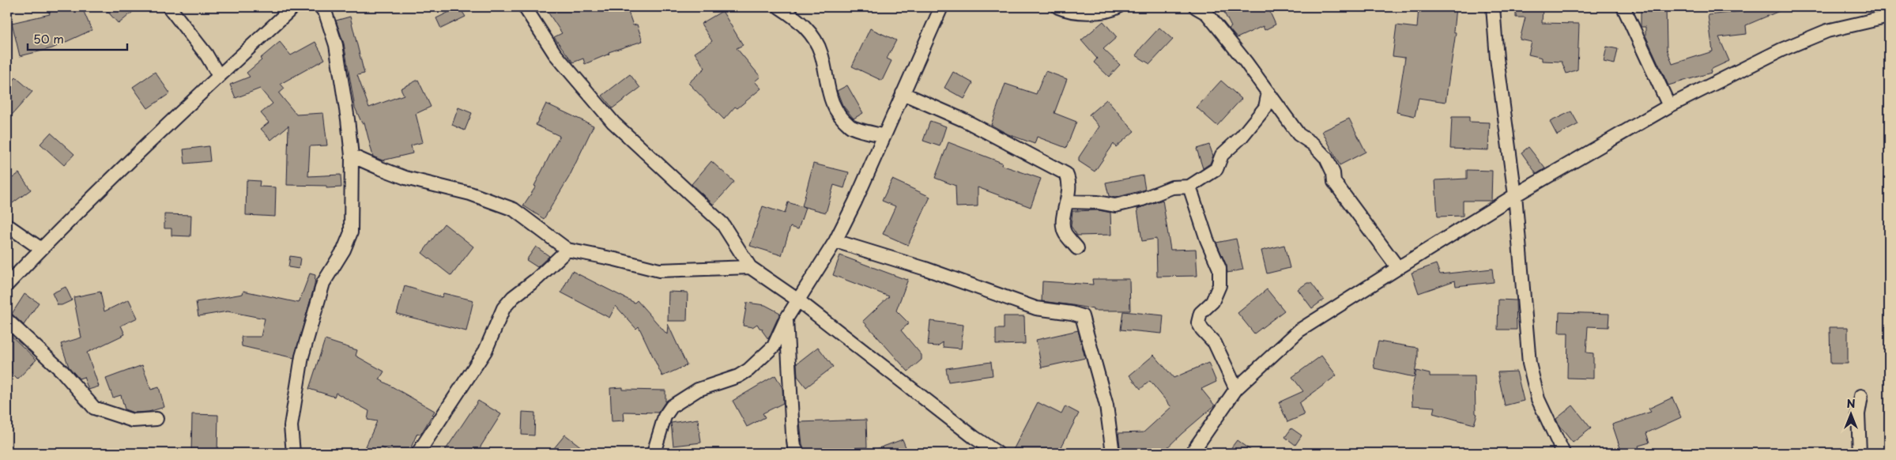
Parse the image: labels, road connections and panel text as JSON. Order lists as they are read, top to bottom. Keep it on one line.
{"scale_bar":"50 m","north":"top"}
